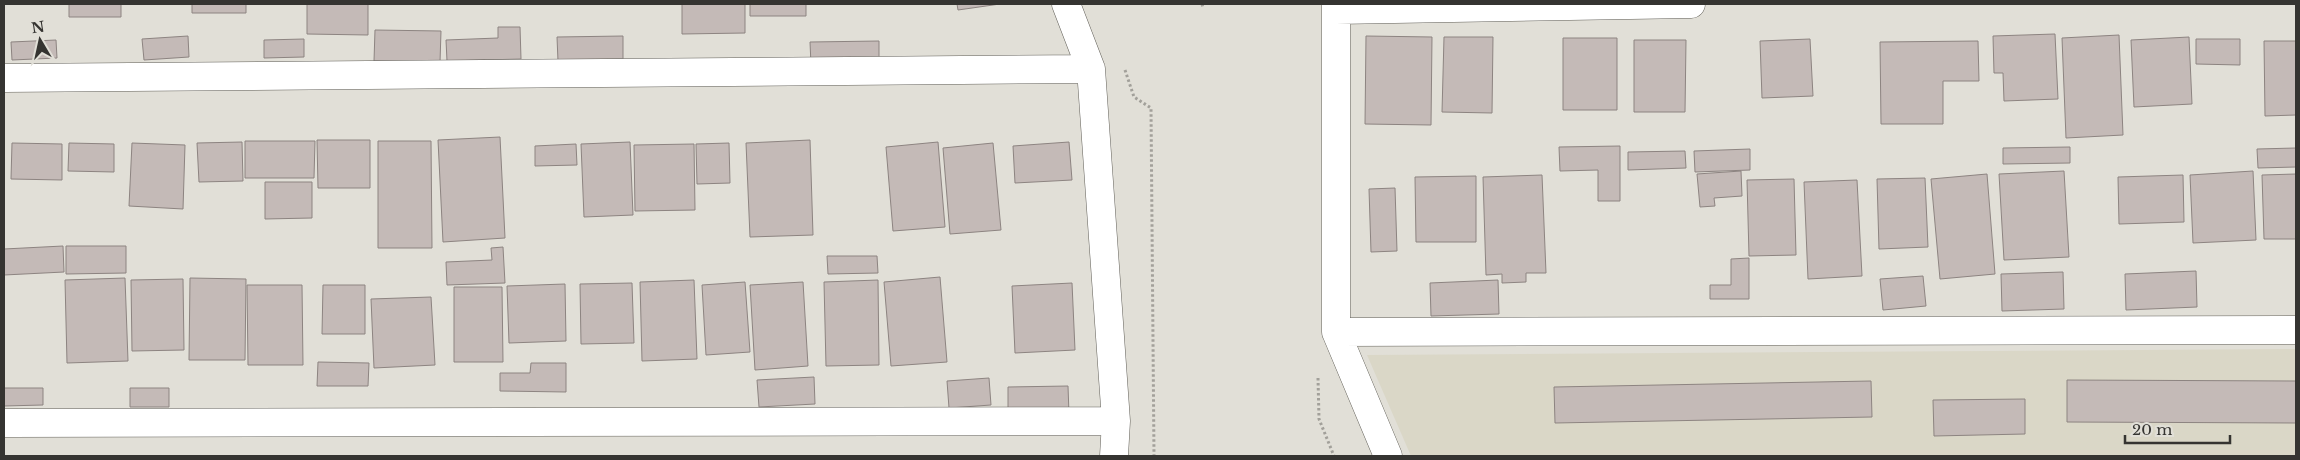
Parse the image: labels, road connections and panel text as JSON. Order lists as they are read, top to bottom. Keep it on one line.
{"scale_bar":"20 m","north":"top"}
